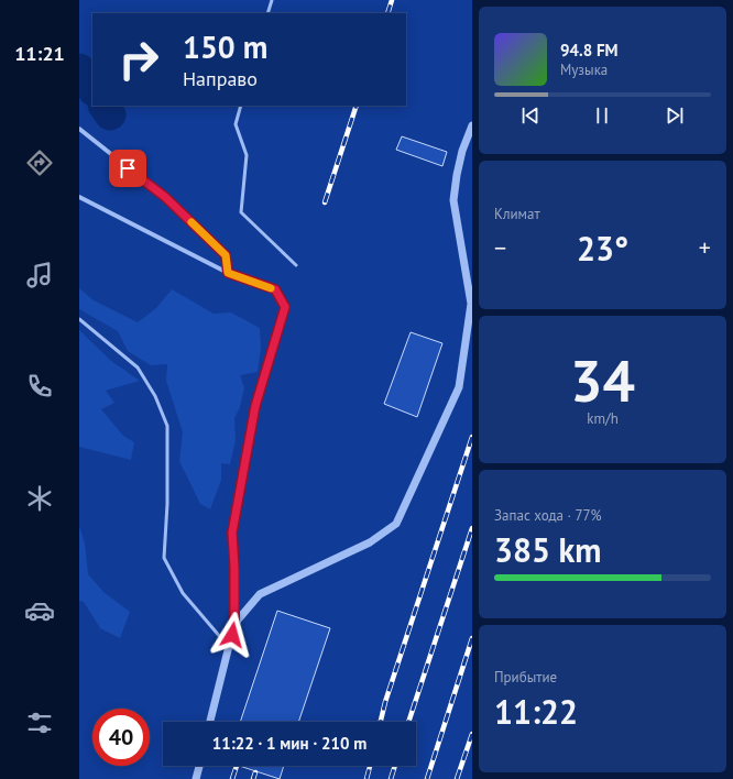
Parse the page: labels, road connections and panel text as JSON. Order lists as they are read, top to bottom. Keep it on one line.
{"page":{"tabs":"11:21","turn":["150 m","Направо"],"song":["94.8 FM","Музыка"],"tile":["Климат",["34","km/h"],["Запас хода · 77%","385 km"],["Прибытие","11:22"]],"heat":["−","23°","+"],"limit":"40","trip":"11:22 · 1 мин · 210 m"}}
